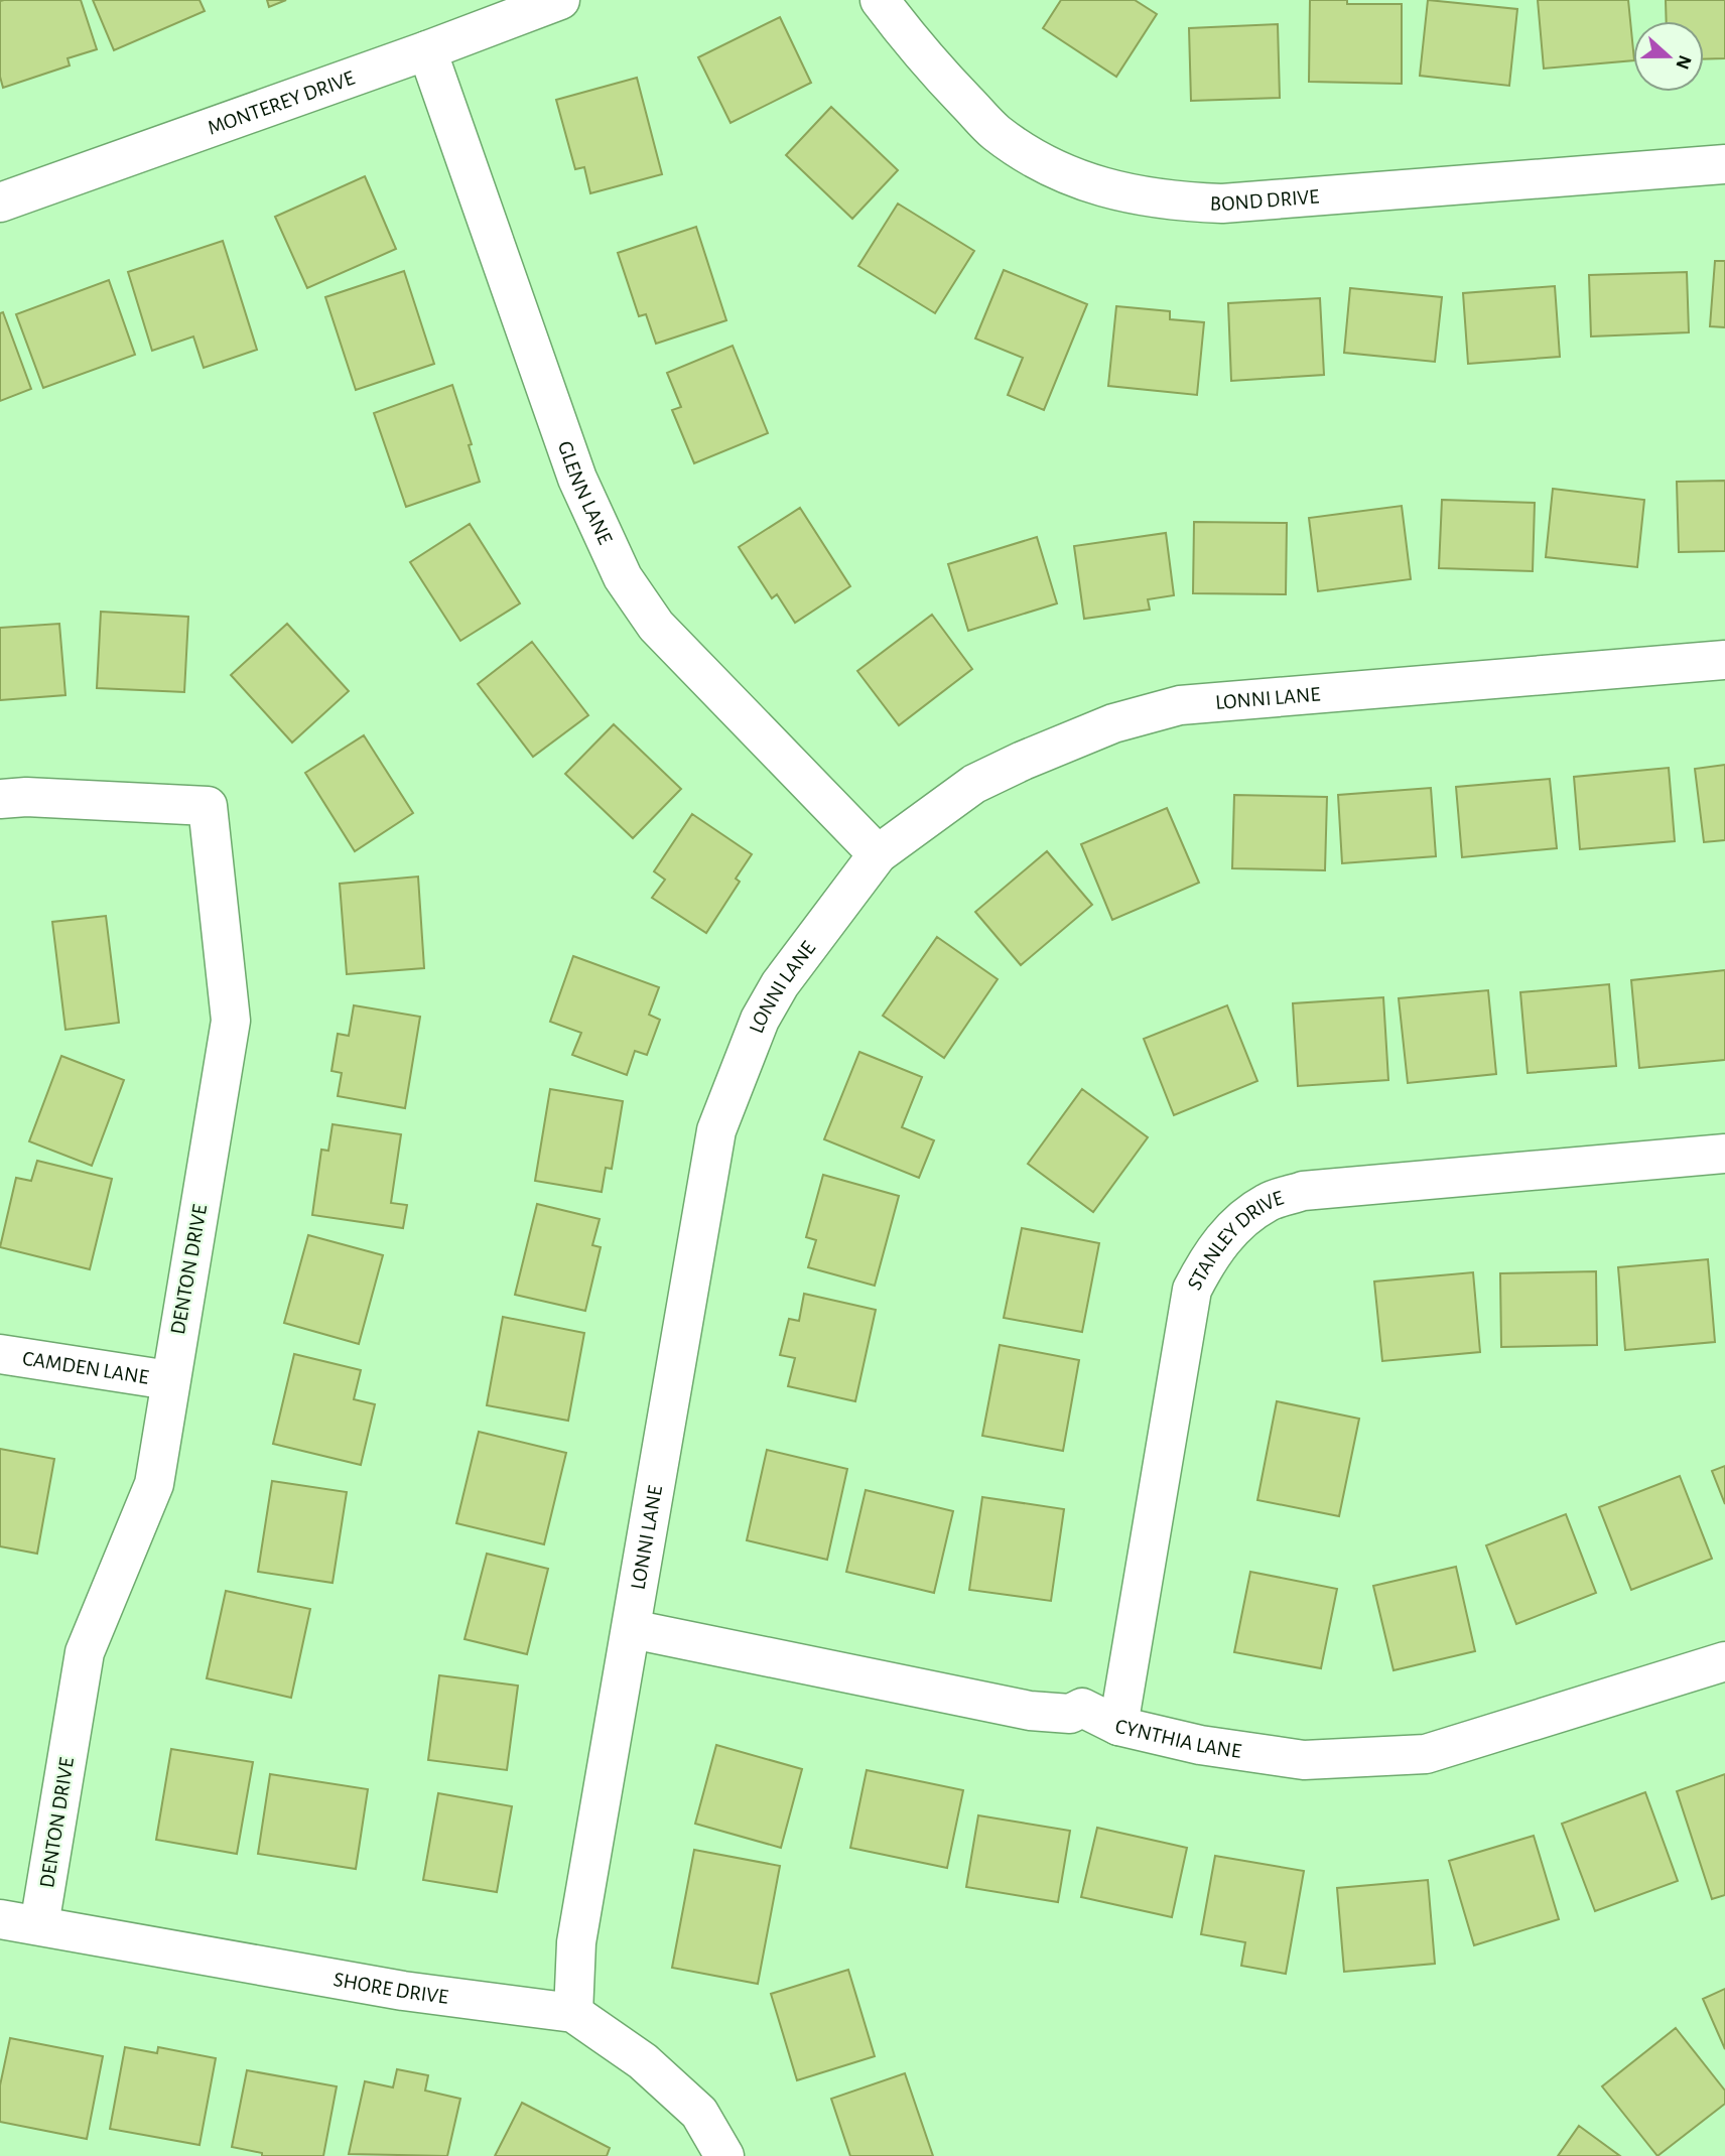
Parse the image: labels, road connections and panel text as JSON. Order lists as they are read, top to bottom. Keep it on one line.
{"streets":{"street":["MONTEREY DRIVE","BOND DRIVE","GLENN LANE","LONNI LANE","STANLEY DRIVE","DENTON DRIVE","CAMDEN LANE","CYNTHIA LANE","SHORE DRIVE"]},"crossings":[["MONTEREY DRIVE","GLENN LANE"],["GLENN LANE","LONNI LANE"],["LONNI LANE","CYNTHIA LANE"],["LONNI LANE","SHORE DRIVE"],["STANLEY DRIVE","CYNTHIA LANE"],["DENTON DRIVE","CAMDEN LANE"],["DENTON DRIVE","SHORE DRIVE"]],"north":"right"}
